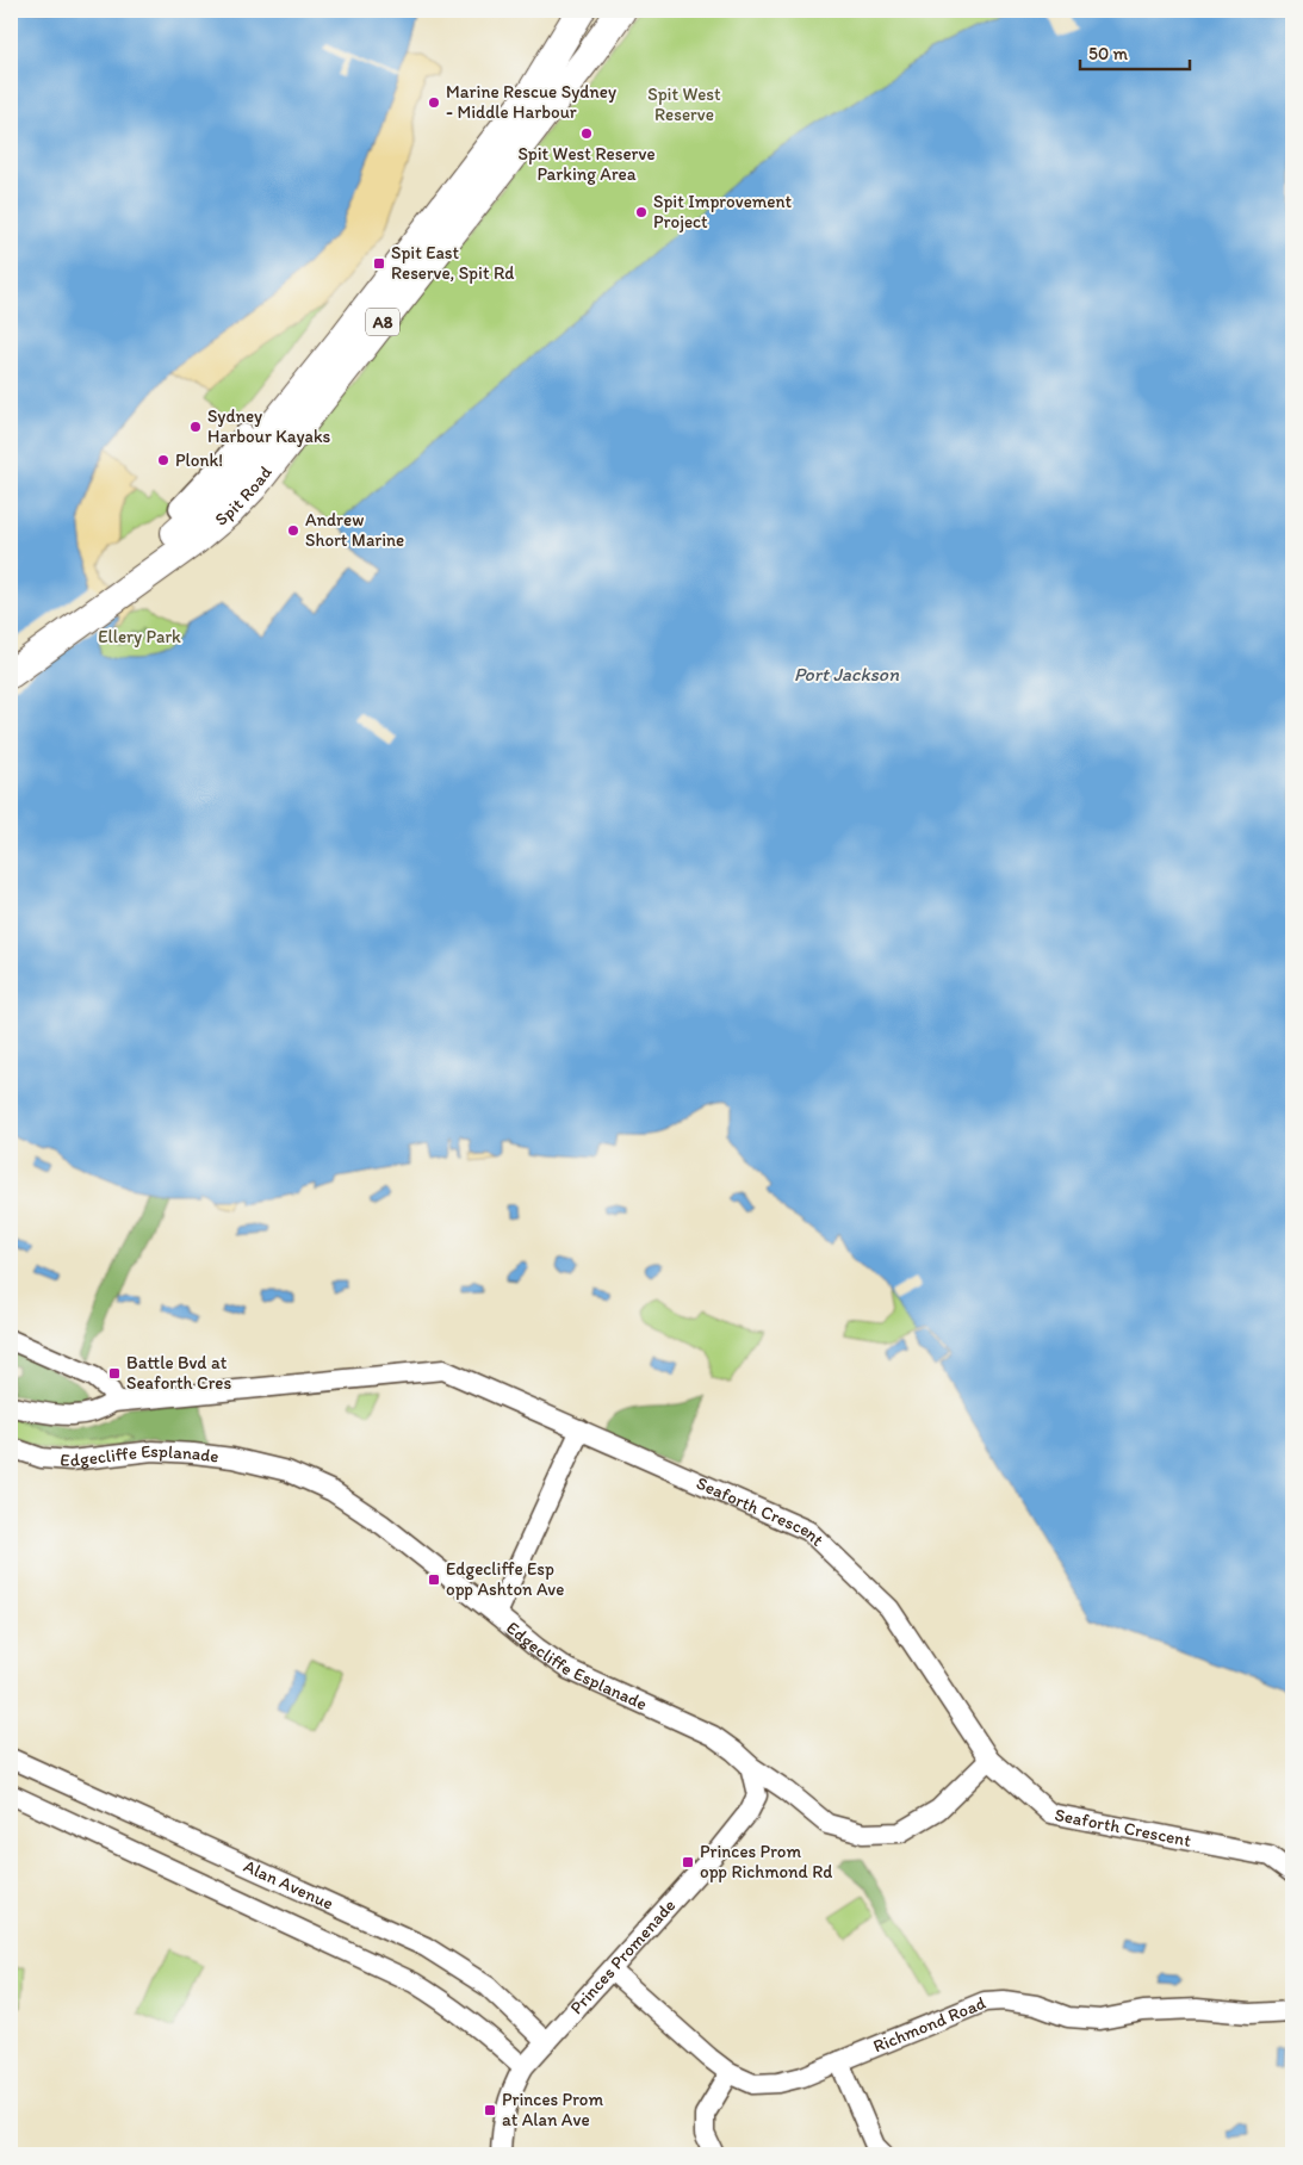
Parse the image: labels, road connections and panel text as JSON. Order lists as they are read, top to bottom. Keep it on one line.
{"streets":{"highway":["A8","Spit Road"],"street":["Edgecliffe Esplanade","Seaforth Crescent","Alan Avenue","Princes Promenade","Richmond Road"]},"crossings":[["Edgecliffe Esplanade","Seaforth Crescent"],["Edgecliffe Esplanade","Princes Promenade"],["Alan Avenue","Princes Promenade"],["Princes Promenade","Richmond Road"]],"water":["Port Jackson"],"parks":["Spit West Reserve","Ellery Park"],"places":{"other":["Marine Rescue Sydney - Middle Harbour","Spit West Reserve Parking Area","Spit Improvement Project","Sydney Harbour Kayaks","Plonk!","Andrew Short Marine"],"transit":["Spit East Reserve, Spit Rd","Battle Bvd at Seaforth Cres","Edgecliffe Esp opp Ashton Ave","Princes Prom opp Richmond Rd","Princes Prom at Alan Ave"]},"scale_bar":"50 m"}
